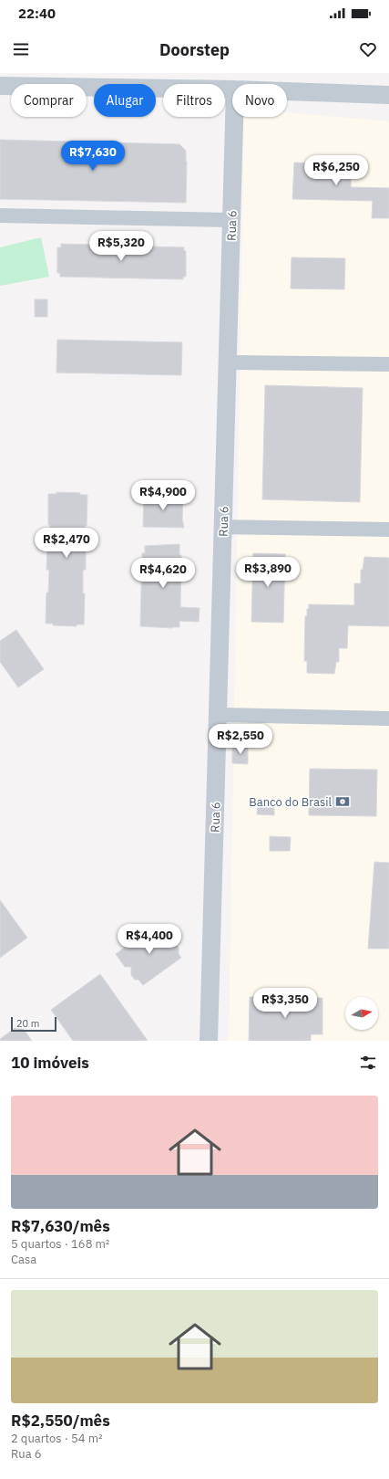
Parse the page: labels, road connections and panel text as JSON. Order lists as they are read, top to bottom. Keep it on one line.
{"streets":{"street":["Rua 6"]},"places":{"bank":["Banco do Brasil"]},"scale_bar":"20 m","north":"right","page":{"status":"22:40","header":"Doorstep","chip":["Comprar","Alugar","Filtros","Novo"],"price":["R$7,630","R$6,250","R$5,320","R$4,900","R$2,470","R$3,890","R$4,620","R$2,550","R$4,400","R$3,350"],"scale":"20 m","heading":"10 imóveis","list":[{"name":"R$7,630/mês","note":"5 quartos · 168 m² · Casa"},{"name":"R$2,550/mês","note":"2 quartos · 54 m² · Rua 6"}]}}
